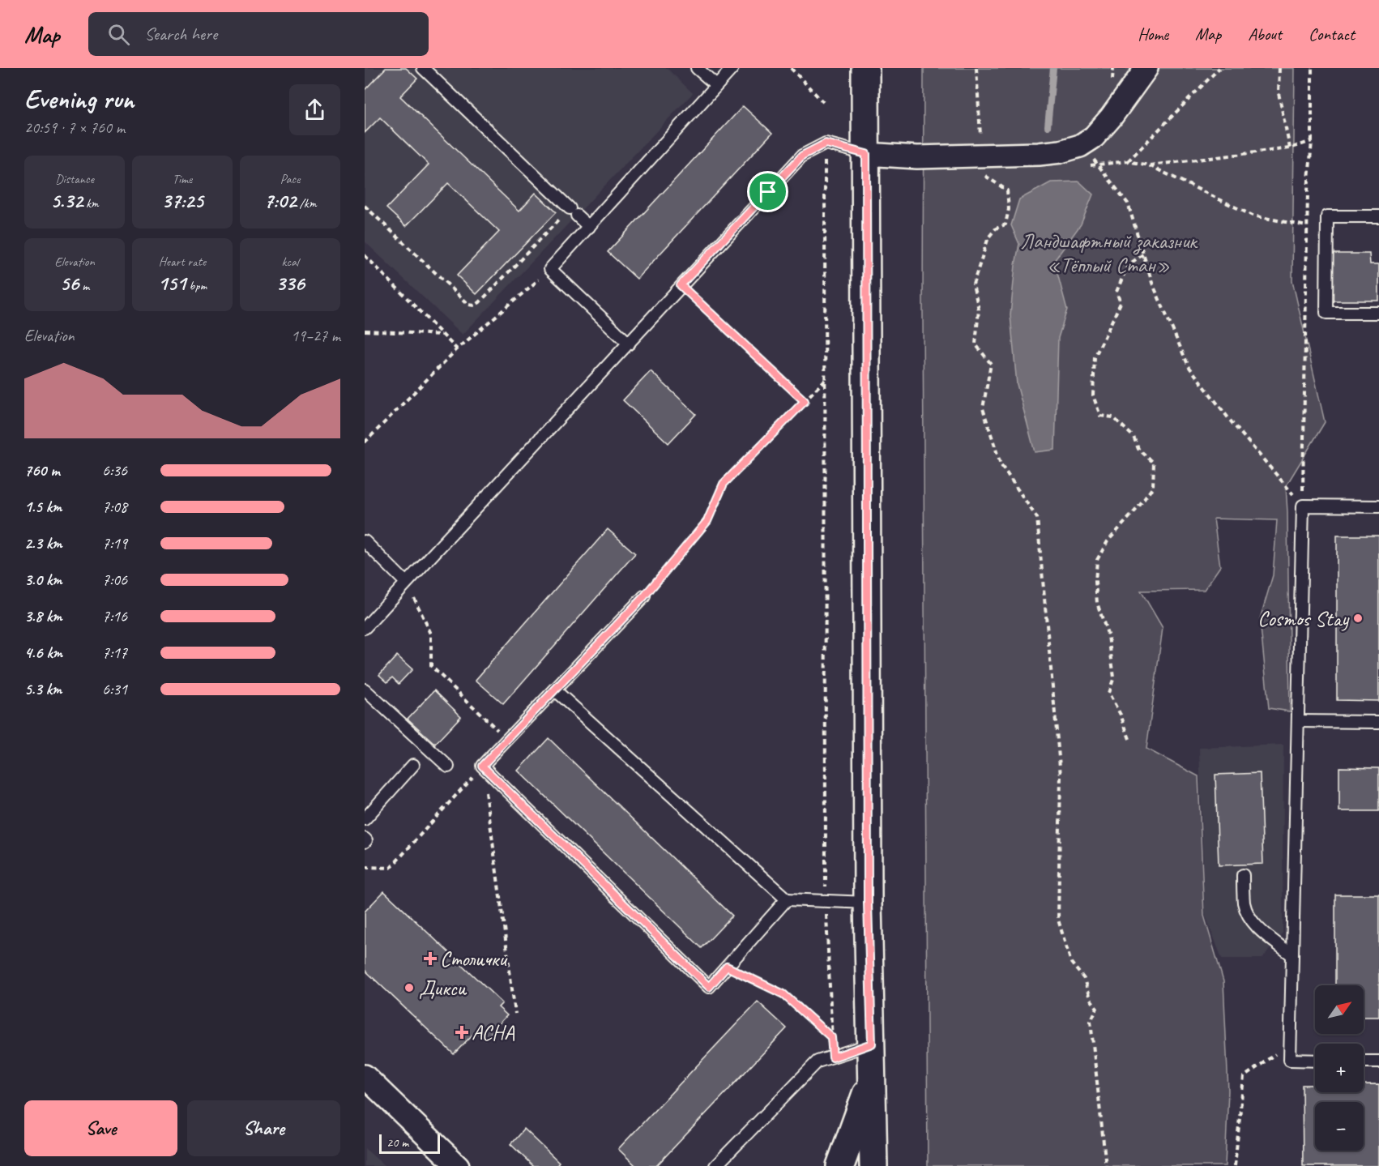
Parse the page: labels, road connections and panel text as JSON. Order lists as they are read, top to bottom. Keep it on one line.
{"parks":["Ландшафтный заказник «Тёплый Стан»"],"places":{"other":["Cosmos Stay","Дикси"],"health":["Столички","АСНА"]},"scale_bar":"20 m","north":"top right","page":{"header":"Map","search":"Search here","nav":["Home","Map","About","Contact"],"heading":["Evening run","20:59 · 7 × 760 m"],"stats":[["Distance","5.32 km"],["Time","37:25"],["Pace","7:02 /km"],["Elevation","56 m"],["Heart rate","151 bpm"],["kcal","336"]],"chart":["Elevation","19–27 m"],"list":[{"name":"760 m","note":"6:36"},{"name":"1.5 km","note":"7:08"},{"name":"2.3 km","note":"7:19"},{"name":"3.0 km","note":"7:06"},{"name":"3.8 km","note":"7:16"},{"name":"4.6 km","note":"7:17"},{"name":"5.3 km","note":"6:31"}],"map_buttons":["+","−"],"buttons":["Save","Share"],"scale":"20 m"}}
